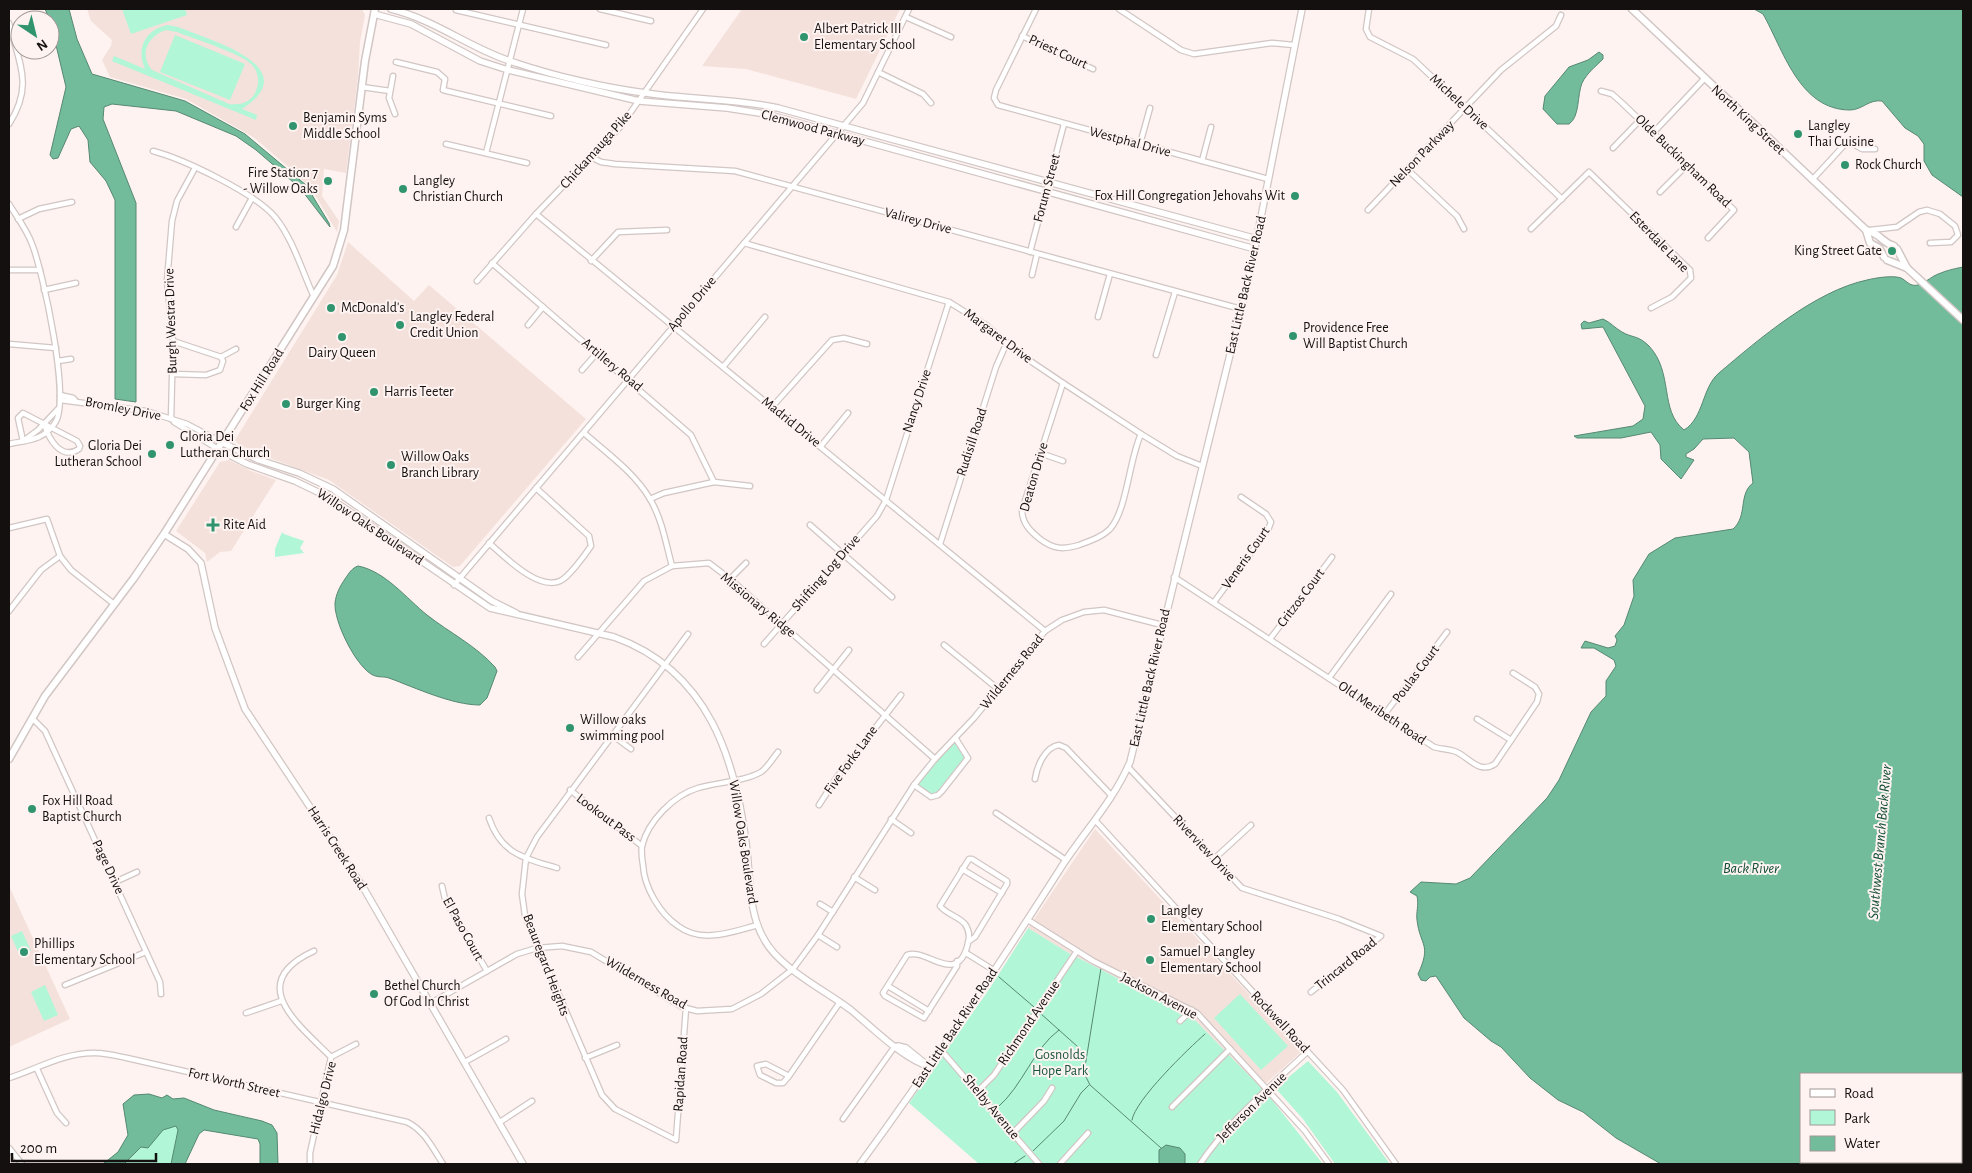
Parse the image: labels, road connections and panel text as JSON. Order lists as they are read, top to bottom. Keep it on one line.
{"streets":{"main road":["North King Street","Fox Hill Road"],"street":["Priest Court","Michele Drive","Clemwood Parkway","Westphal Drive","Chickamauga Pike","Nelson Parkway","Olde Buckingham Road","Forum Street","Valirey Drive","Esterdale Lane","East Little Back River Road","Apollo Drive","Burgh Westra Drive","Margaret Drive","Artillery Road","Nancy Drive","Bromley Drive","Madrid Drive","Rudisill Road","Deaton Drive","Willow Oaks Boulevard","Veneris Court","Shifting Log Drive","Critzos Court","Missionary Ridge","Wilderness Road","Poulas Court","Old Meribeth Road","Five Forks Lane","Lookout Pass","Harris Creek Road","Riverview Drive","Page Drive","El Paso Court","Trincard Road","Beauregard Heights","Jackson Avenue","Rockwell Road","Richmond Avenue","Rapidan Road","Fort Worth Street","Hidalgo Drive","Shelby Avenue","Jefferson Avenue"]},"crossings":[["Priest Court","Westphal Drive"],["Michele Drive","Nelson Parkway"],["Michele Drive","Esterdale Lane"],["Clemwood Parkway","Chickamauga Pike"],["Clemwood Parkway","Forum Street"],["Clemwood Parkway","East Little Back River Road"],["Clemwood Parkway","Apollo Drive"],["Clemwood Parkway","Fox Hill Road"],["Westphal Drive","Forum Street"],["Westphal Drive","East Little Back River Road"],["Chickamauga Pike","Valirey Drive"],["Chickamauga Pike","Artillery Road"],["Chickamauga Pike","Madrid Drive"],["Forum Street","Valirey Drive"],["Valirey Drive","East Little Back River Road"],["Valirey Drive","Apollo Drive"],["East Little Back River Road","Margaret Drive"],["East Little Back River Road","Willow Oaks Boulevard"],["East Little Back River Road","Wilderness Road"],["East Little Back River Road","Old Meribeth Road"],["East Little Back River Road","Riverview Drive"],["East Little Back River Road","Jackson Avenue"],["East Little Back River Road","Rockwell Road"],["East Little Back River Road","Shelby Avenue"],["Apollo Drive","Margaret Drive"],["Apollo Drive","Artillery Road"],["Apollo Drive","Madrid Drive"],["Apollo Drive","Willow Oaks Boulevard"],["Burgh Westra Drive","Bromley Drive"],["Margaret Drive","Nancy Drive"],["Margaret Drive","Rudisill Road"],["Margaret Drive","Deaton Drive"],["Fox Hill Road","Bromley Drive"],["Fox Hill Road","Willow Oaks Boulevard"],["Fox Hill Road","Harris Creek Road"],["Fox Hill Road","Page Drive"],["Nancy Drive","Madrid Drive"],["Nancy Drive","Shifting Log Drive"],["Bromley Drive","Willow Oaks Boulevard"],["Madrid Drive","Rudisill Road"],["Madrid Drive","Shifting Log Drive"],["Madrid Drive","Wilderness Road"],["Willow Oaks Boulevard","Missionary Ridge"],["Willow Oaks Boulevard","Wilderness Road"],["Willow Oaks Boulevard","Beauregard Heights"],["Veneris Court","Old Meribeth Road"],["Shifting Log Drive","Missionary Ridge"],["Critzos Court","Old Meribeth Road"],["Missionary Ridge","Wilderness Road"],["Missionary Ridge","Five Forks Lane"],["Wilderness Road","Harris Creek Road"],["Wilderness Road","El Paso Court"],["Wilderness Road","Beauregard Heights"],["Wilderness Road","Rapidan Road"],["Poulas Court","Old Meribeth Road"],["Lookout Pass","Beauregard Heights"],["Riverview Drive","Trincard Road"],["Beauregard Heights","Rapidan Road"],["Jackson Avenue","Richmond Avenue"],["Jackson Avenue","Jefferson Avenue"],["Rockwell Road","Jefferson Avenue"],["Richmond Avenue","Shelby Avenue"],["Fort Worth Street","Hidalgo Drive"]],"water":["Southwest Branch Back River","Back River"],"parks":["Gosnolds Hope Park"],"places":{"other":["Albert Patrick III Elementary School","Benjamin Syms Middle School","Langley Thai Cuisine","Rock Church","Fire Station 7 - Willow Oaks","Langley Christian Church","Fox Hill Congregation Jehovahs Wit","King Street Gate","McDonald's","Langley Federal Credit Union","Providence Free Will Baptist Church","Dairy Queen","Harris Teeter","Burger King","Gloria Dei Lutheran Church","Gloria Dei Lutheran School","Willow Oaks Branch Library","Willow oaks swimming pool","Fox Hill Road Baptist Church","Langley Elementary School","Phillips Elementary School","Samuel P Langley Elementary School","Bethel Church Of God In Christ"],"health":["Rite Aid"]},"legend":["Road","Park","Water"],"scale_bar":"200 m","north":"bottom right"}
